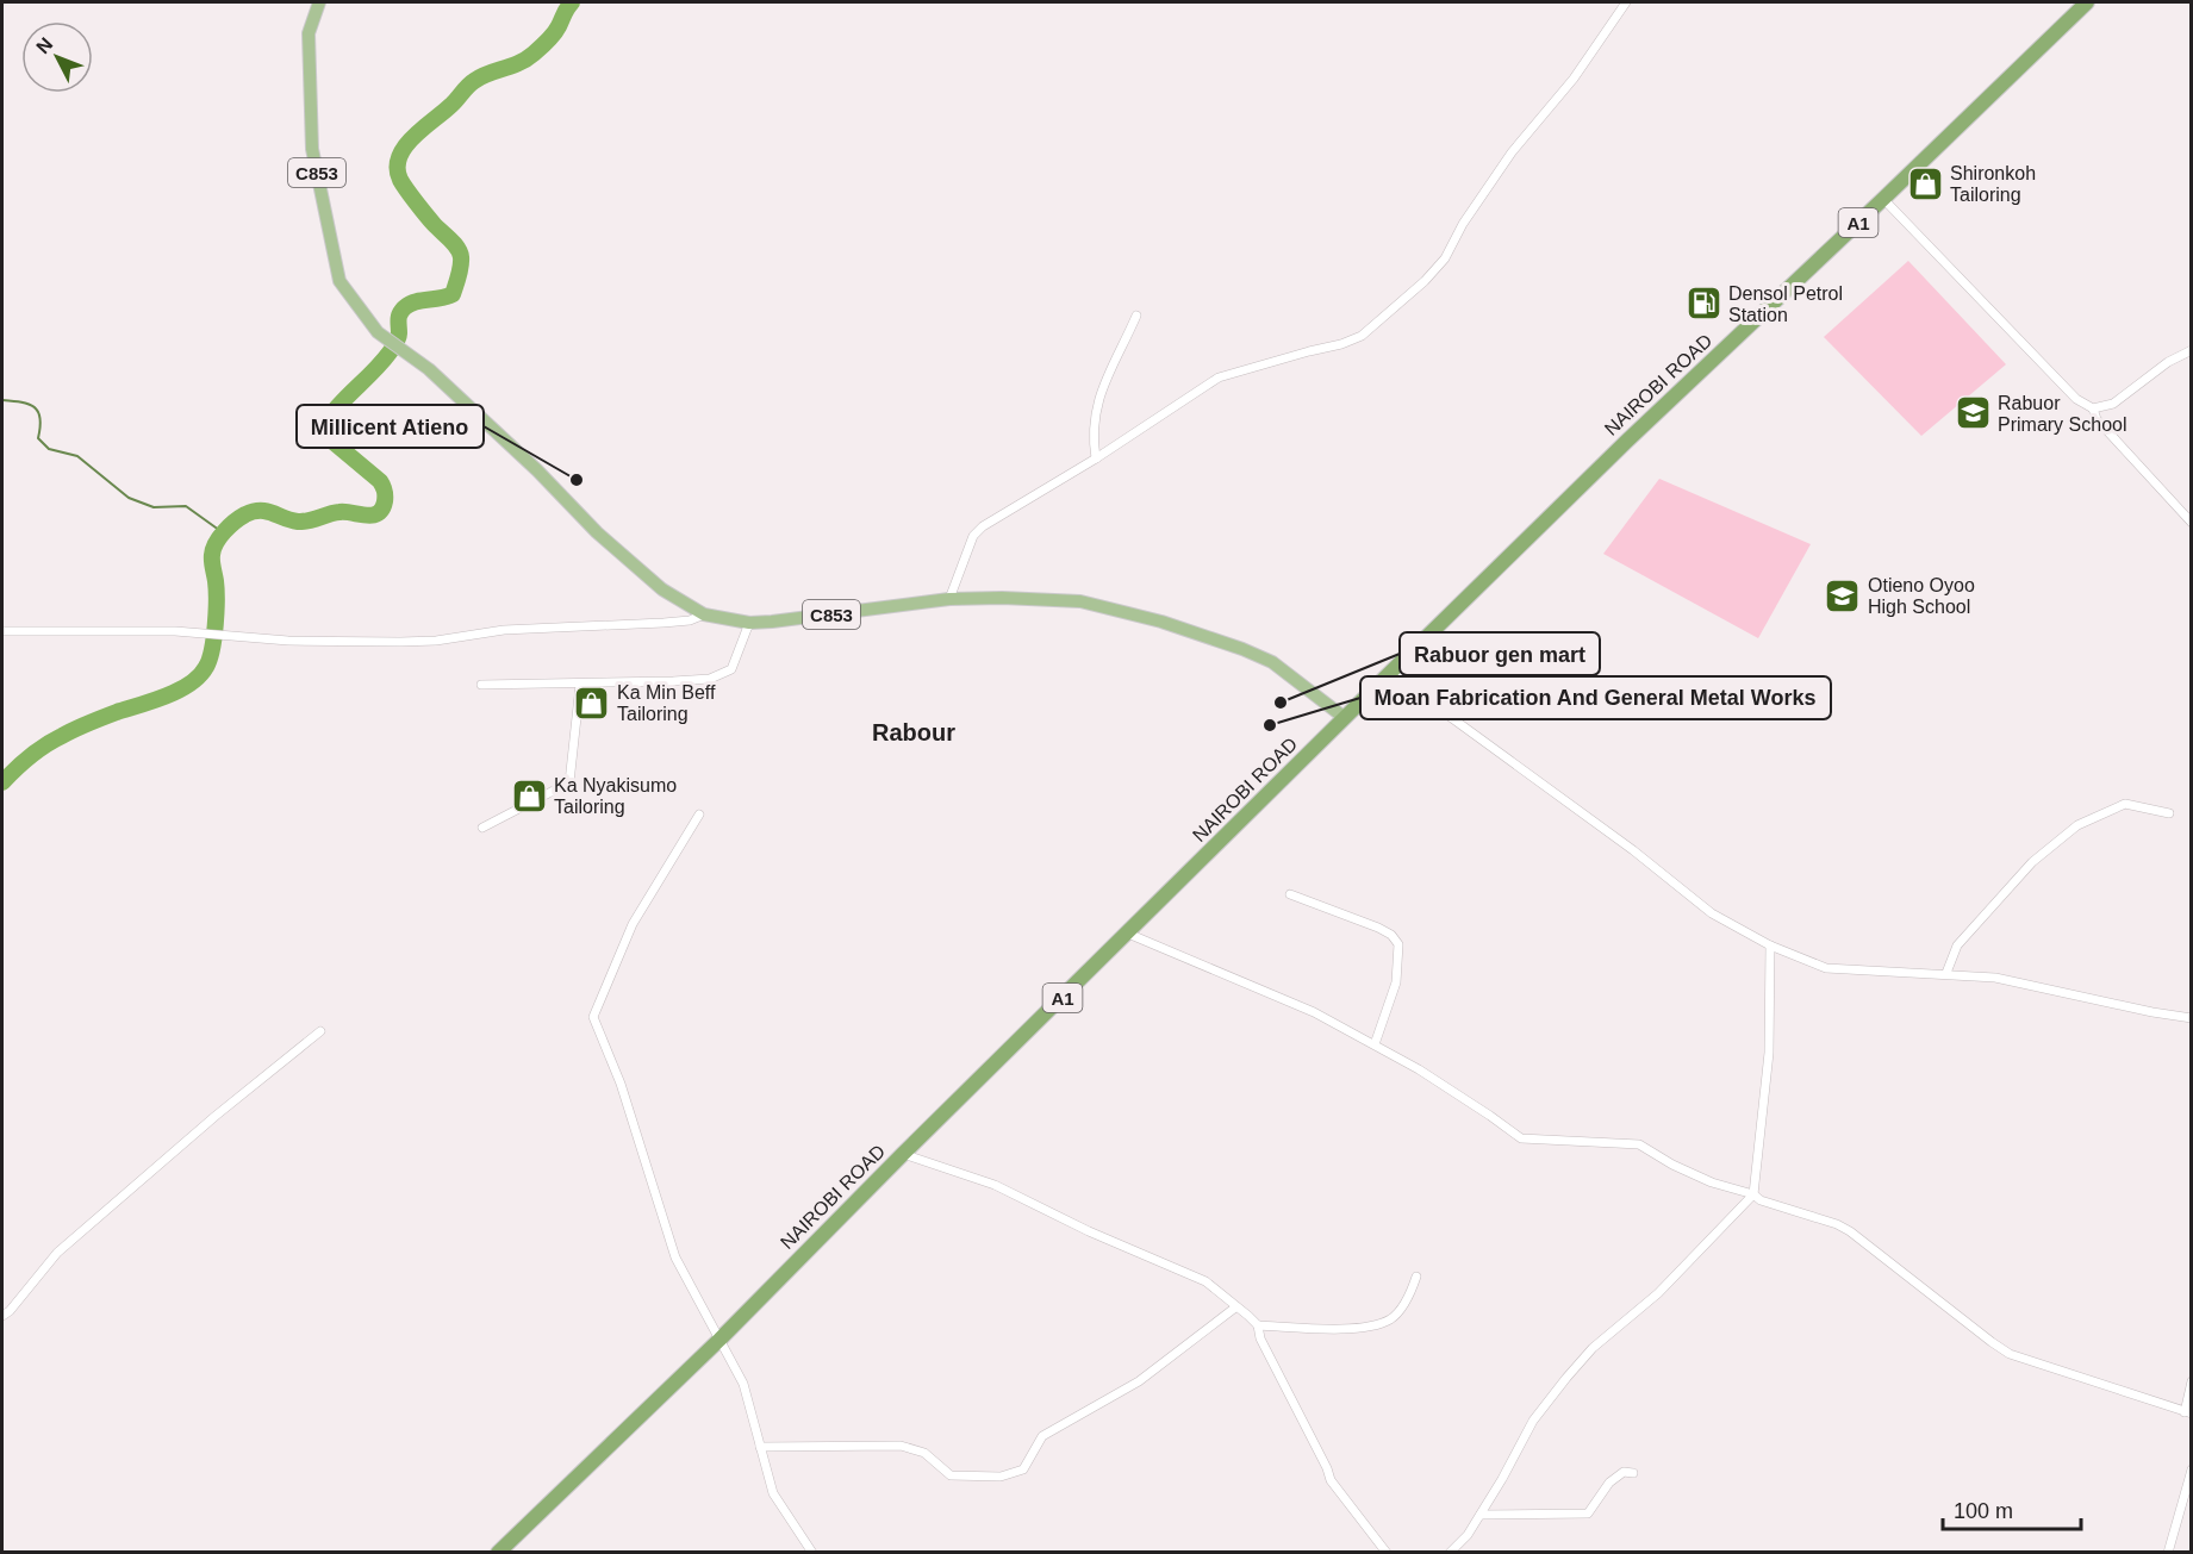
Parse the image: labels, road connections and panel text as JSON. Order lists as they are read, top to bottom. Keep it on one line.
{"streets":{"highway":["A1","NAIROBI ROAD"],"main road":["C853"]},"crossings":[["C853","NAIROBI ROAD"]],"districts":["Rabour"],"places":{"shop":["Shironkoh Tailoring","Ka Min Beff Tailoring","Ka Nyakisumo Tailoring"],"fuel station":["Densol Petrol Station"],"school or university":["Rabuor Primary School","Otieno Oyoo High School"],"other":["Millicent Atieno","Rabuor gen mart","Moan Fabrication And General Metal Works"]},"scale_bar":"100 m","north":"top left"}
